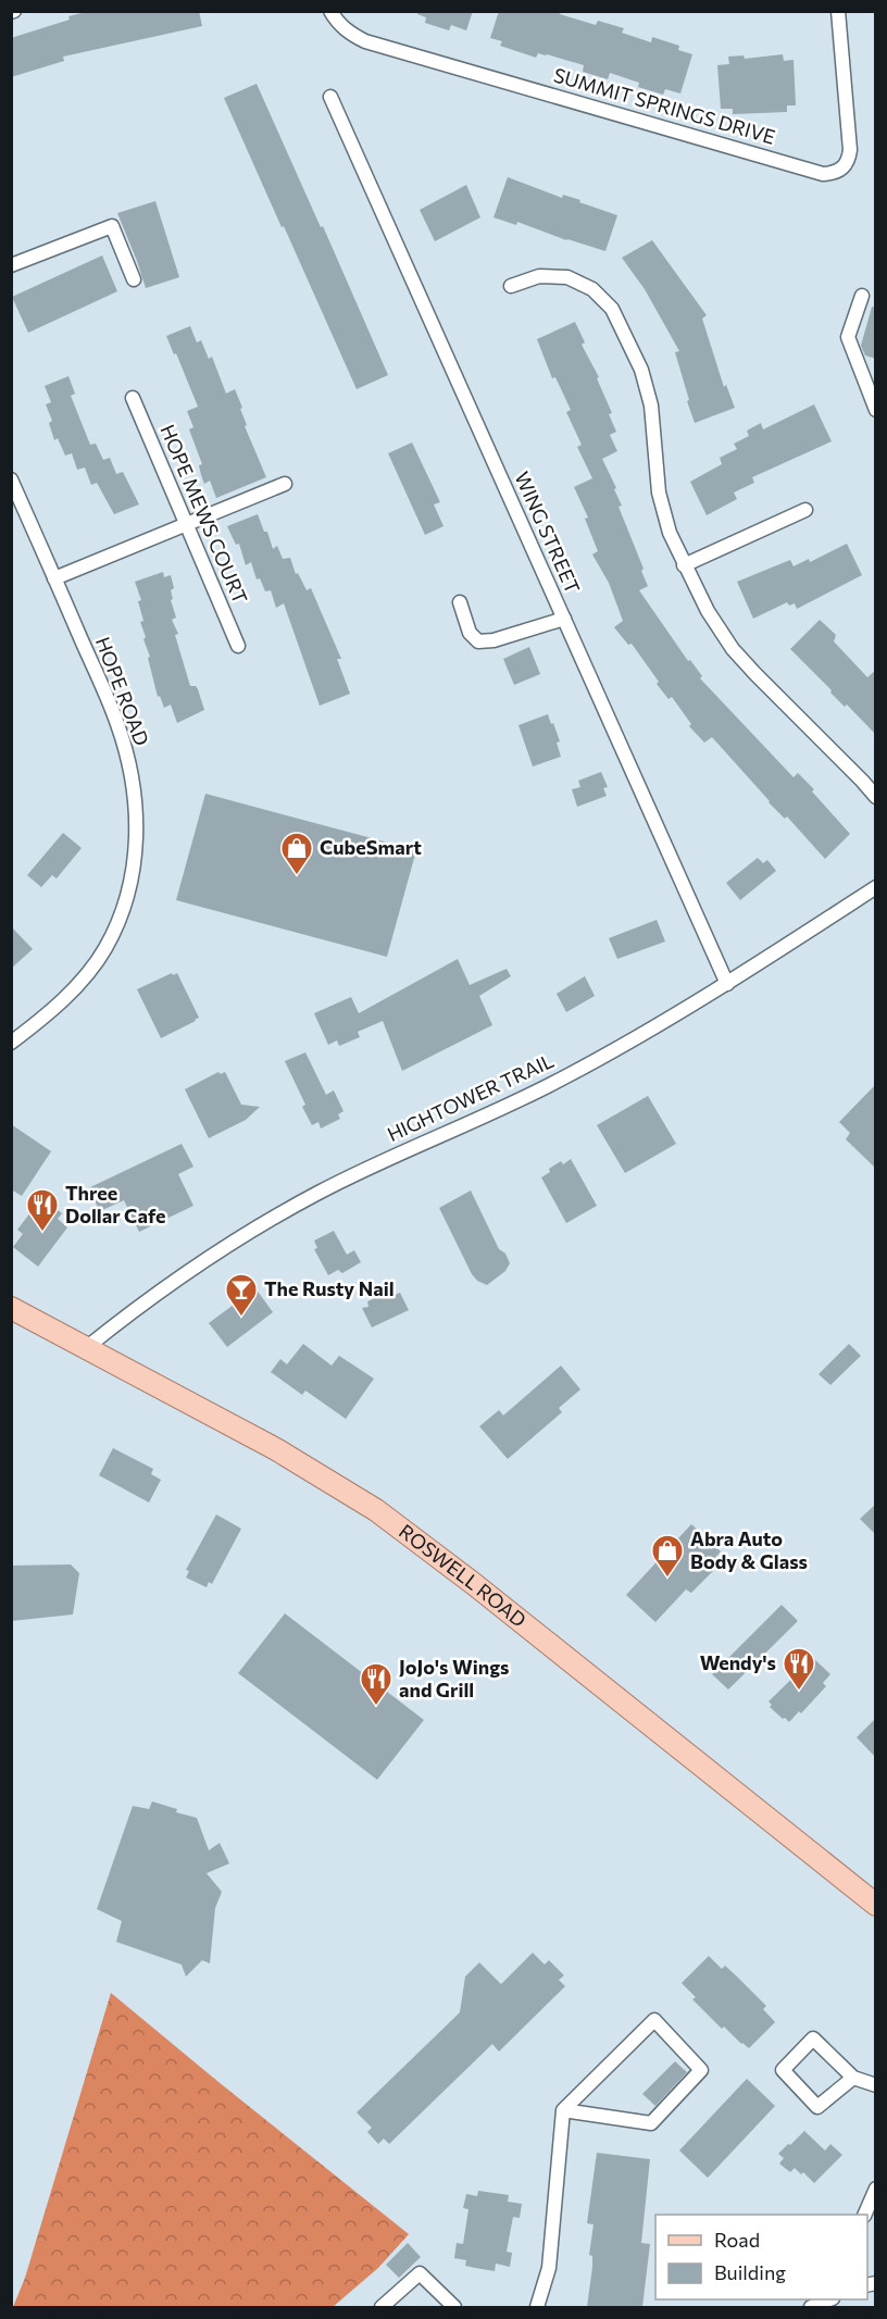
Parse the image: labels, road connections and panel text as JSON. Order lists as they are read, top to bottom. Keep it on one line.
{"streets":{"main road":["ROSWELL ROAD"],"street":["SUMMIT SPRINGS DRIVE","HOPE MEWS COURT","WING STREET","HOPE ROAD","HIGHTOWER TRAIL"]},"crossings":[["WING STREET","HIGHTOWER TRAIL"],["HIGHTOWER TRAIL","ROSWELL ROAD"]],"places":{"shop":["CubeSmart","Abra Auto Body & Glass"],"restaurant":["Three Dollar Cafe","Wendy's","JoJo's Wings and Grill"],"bar":["The Rusty Nail"]},"legend":["Road","Building"]}
